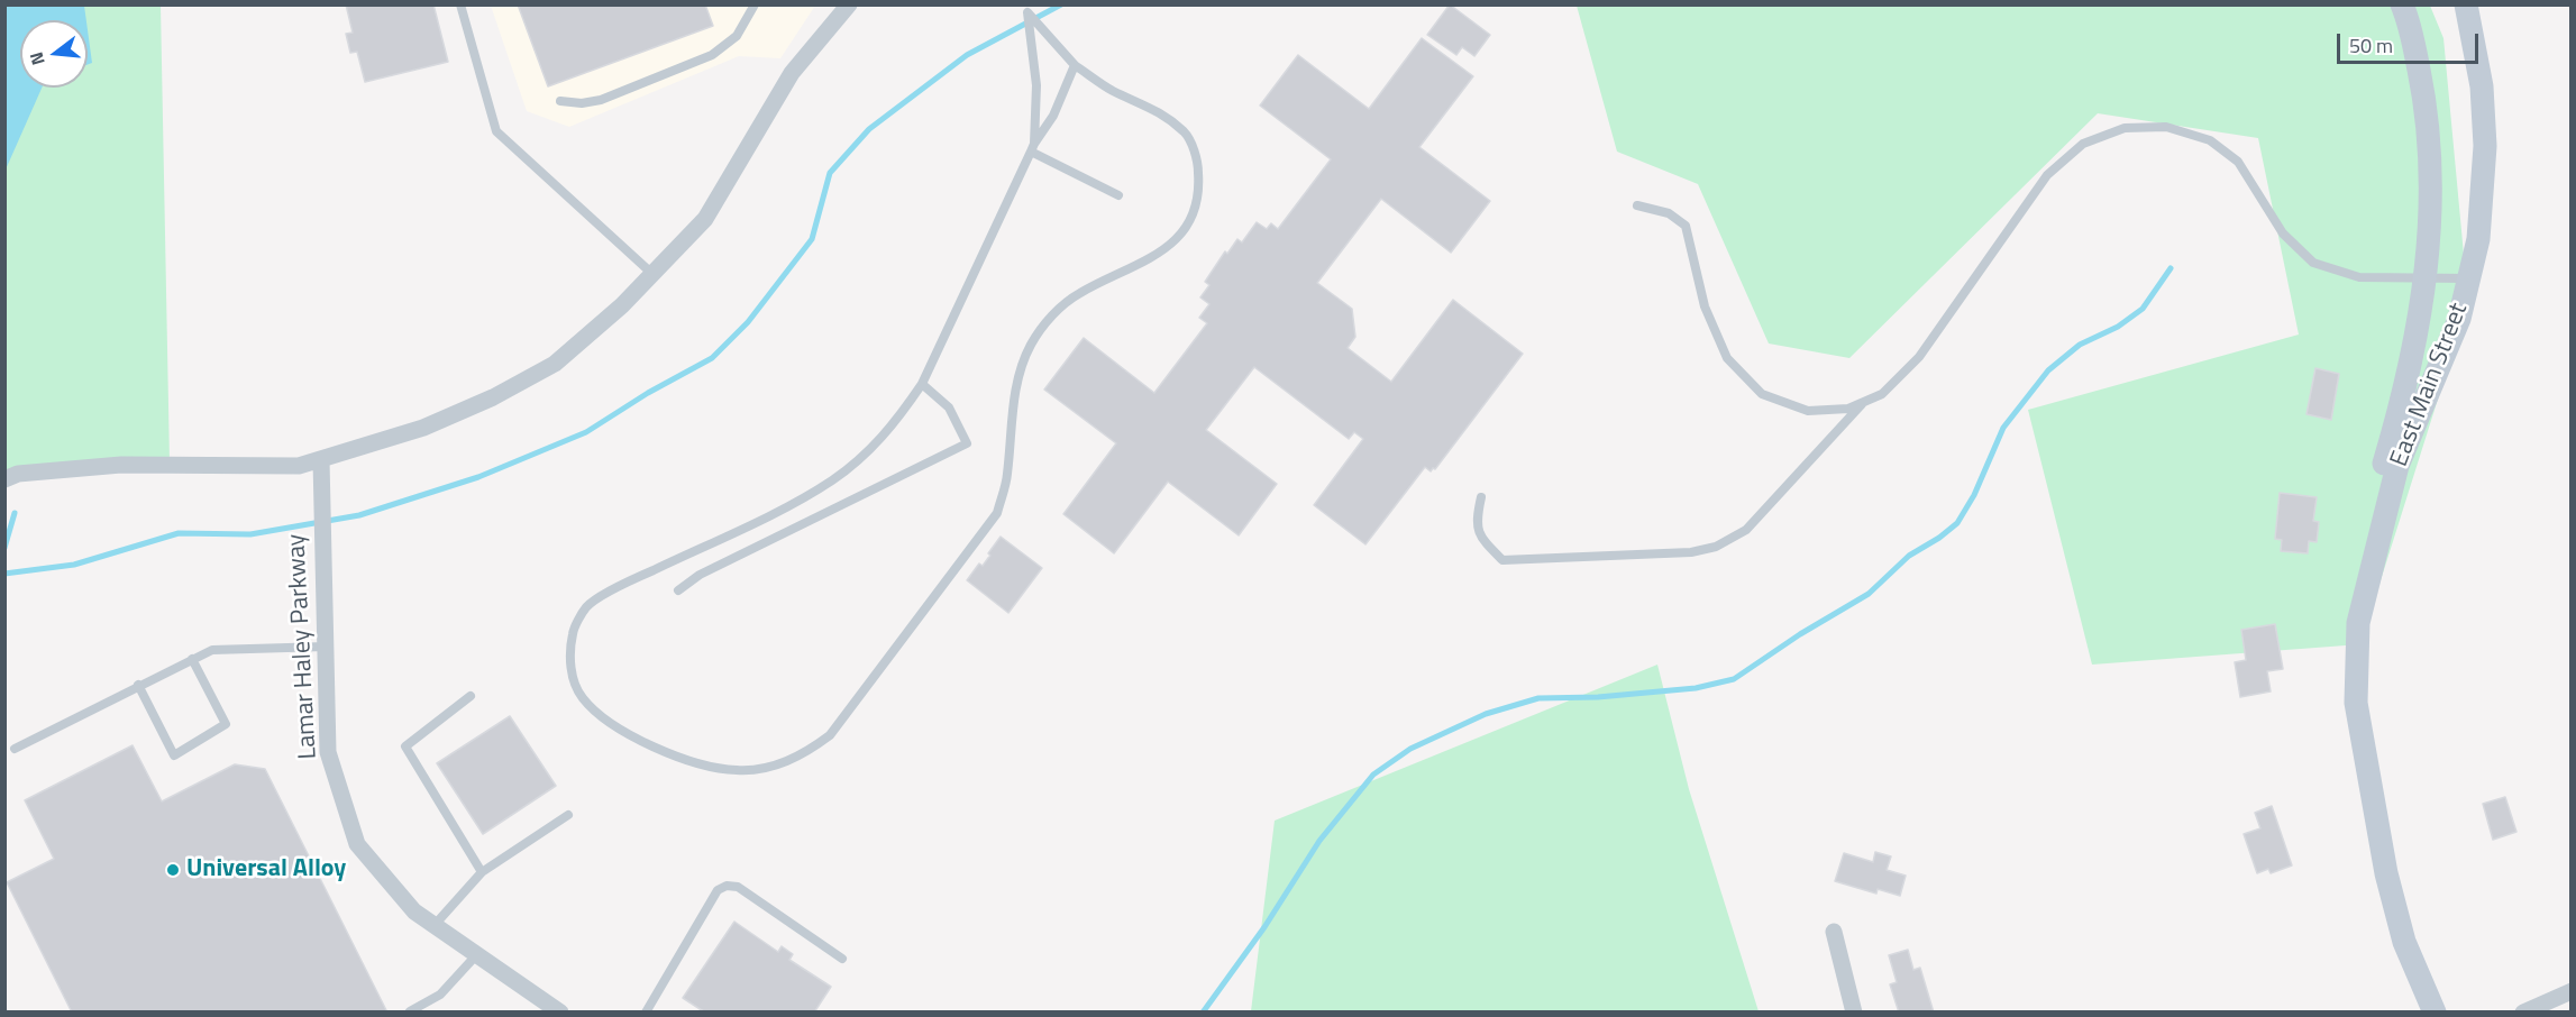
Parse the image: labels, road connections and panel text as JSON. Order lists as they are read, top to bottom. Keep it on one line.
{"streets":{"main road":["East Main Street"],"street":["Lamar Haley Parkway"]},"places":["Universal Alloy"],"scale_bar":"50 m","north":"left"}
